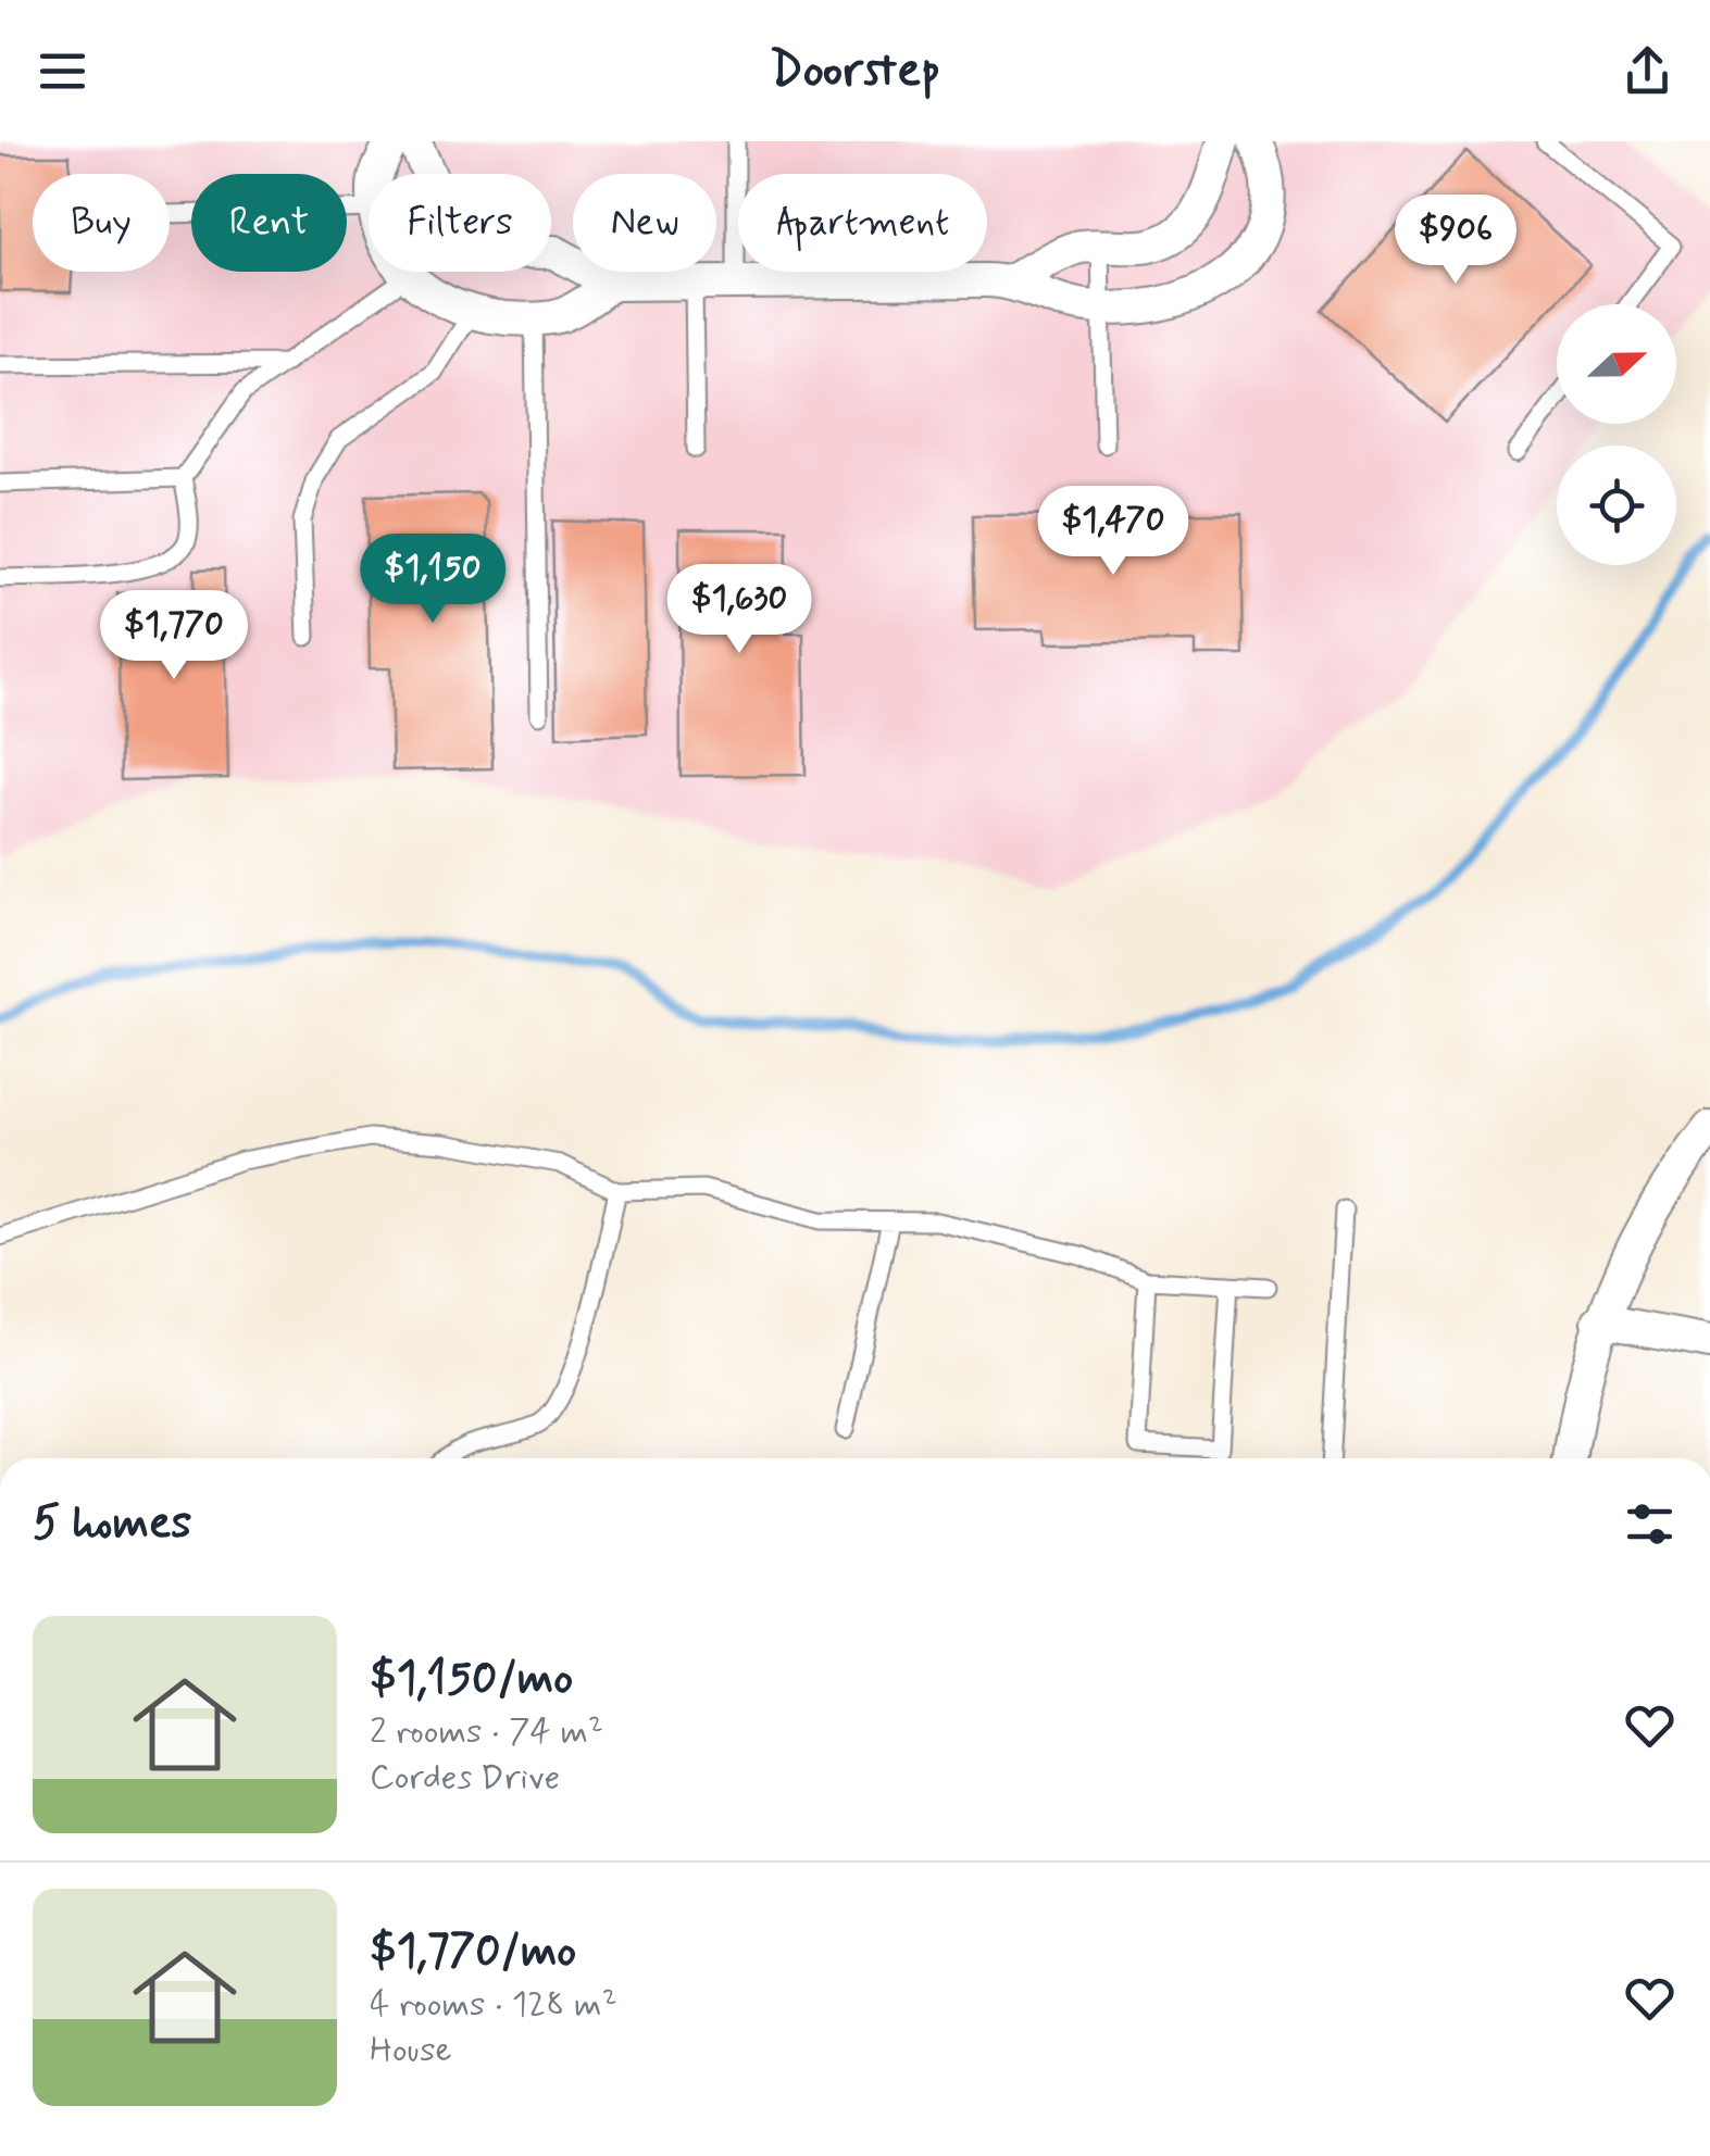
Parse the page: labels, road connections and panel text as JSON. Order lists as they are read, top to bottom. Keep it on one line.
{"north":"right","page":{"header":"Doorstep","chip":["Buy","Rent","Filters","New","Apartment"],"price":["$906","$1,470","$1,150","$1,630","$1,770"],"heading":"5 homes","list":[{"name":"$1,150/mo","note":"2 rooms · 74 m² · Cordes Drive"},{"name":"$1,770/mo","note":"4 rooms · 128 m² · House"}]}}
